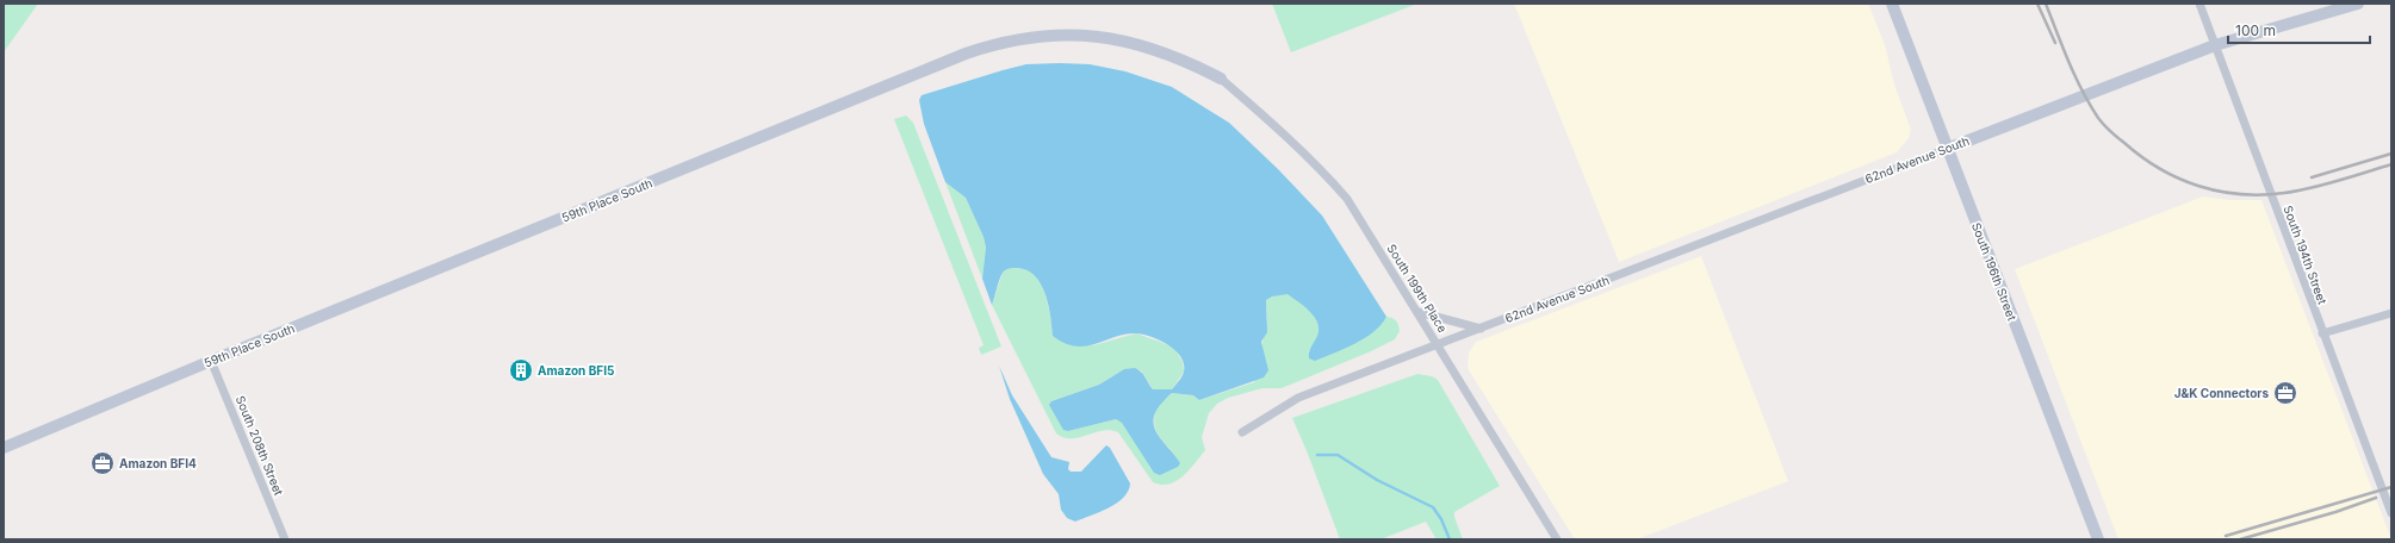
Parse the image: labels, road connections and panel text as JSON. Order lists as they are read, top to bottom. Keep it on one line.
{"streets":{"street":["62nd Avenue South","59th Place South","South 194th Street","South 196th Street","South 199th Place","South 208th Street"]},"crossings":[["62nd Avenue South","South 194th Street"],["62nd Avenue South","South 196th Street"],["62nd Avenue South","South 199th Place"],["59th Place South","South 199th Place"],["59th Place South","South 208th Street"]],"places":{"building":["Amazon BFI5"],"office":["J&K Connectors","Amazon BFI4"]},"scale_bar":"100 m"}
